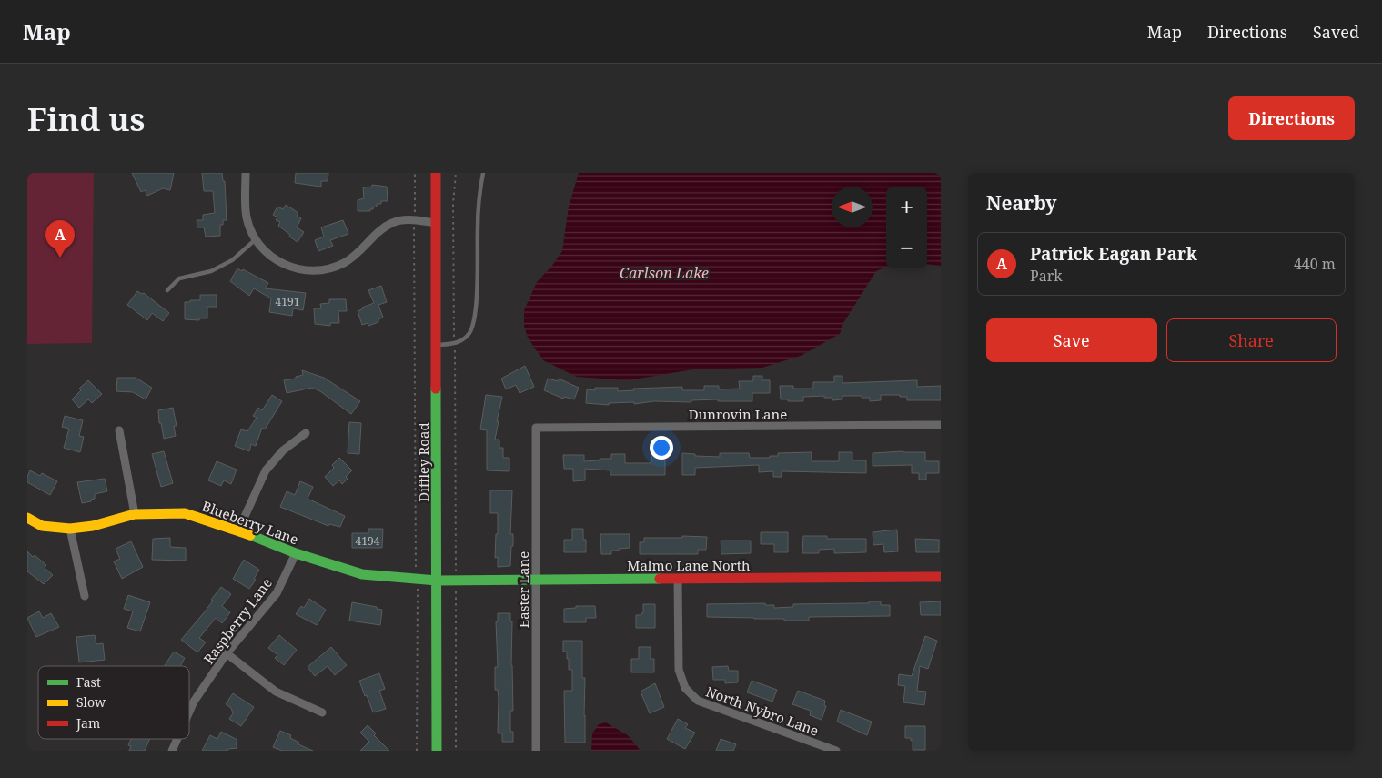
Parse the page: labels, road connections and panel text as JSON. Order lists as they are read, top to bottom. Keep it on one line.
{"streets":{"street":["Dunrovin Lane","Diffley Road","Blueberry Lane","Malmo Lane North","Easter Lane","Raspberry Lane","North Nybro Lane"]},"crossings":[["Dunrovin Lane","Easter Lane"],["Diffley Road","Blueberry Lane"],["Diffley Road","Malmo Lane North"],["Blueberry Lane","Malmo Lane North"],["Blueberry Lane","Raspberry Lane"],["Malmo Lane North","Easter Lane"],["Malmo Lane North","North Nybro Lane"]],"water":["Carlson Lake"],"house_numbers":["4191","4194"],"legend":["Fast","Slow","Jam"],"north":"left","page":{"header":"Map","nav":["Map","Directions","Saved"],"buttons":["Directions",["Save","Share"]],"title":"Find us","heading":"Nearby","map_buttons":["+","−"],"pins":"A","list":[{"mark":"A","name":"Patrick Eagan Park","note":"Park","value":"440 m"}]}}
